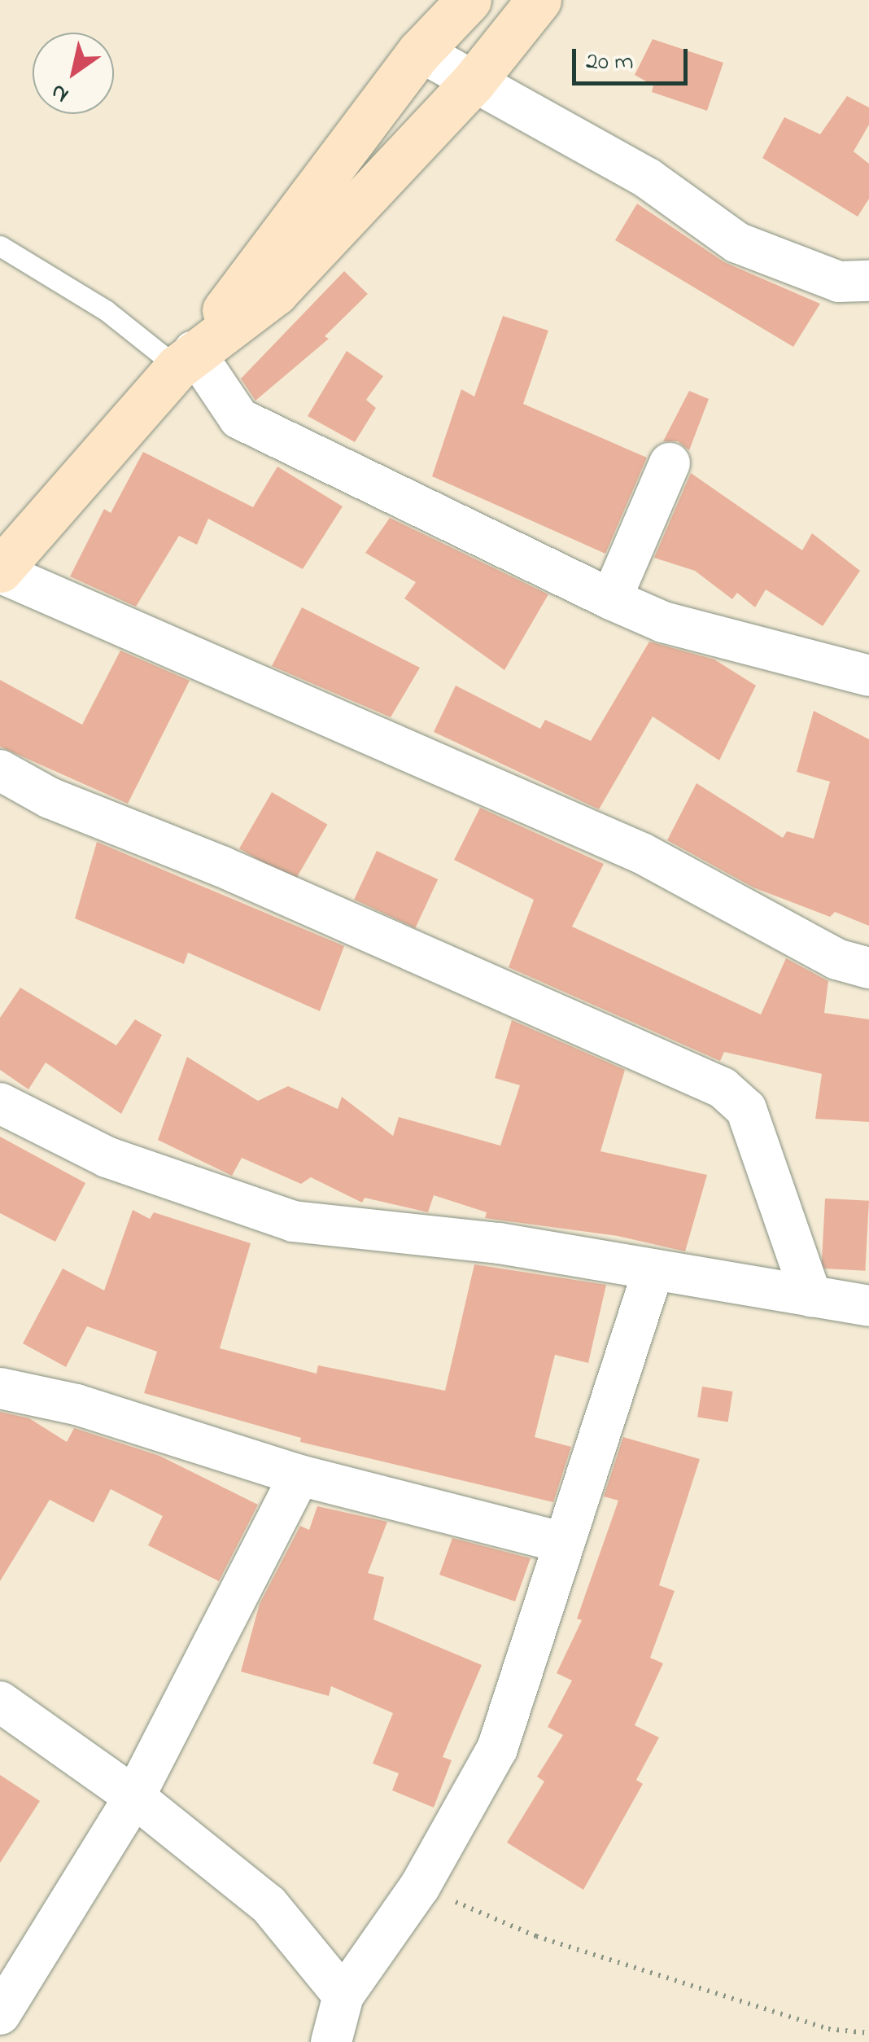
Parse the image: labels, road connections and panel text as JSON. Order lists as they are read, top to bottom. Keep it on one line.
{"scale_bar":"20 m","north":"bottom left"}
